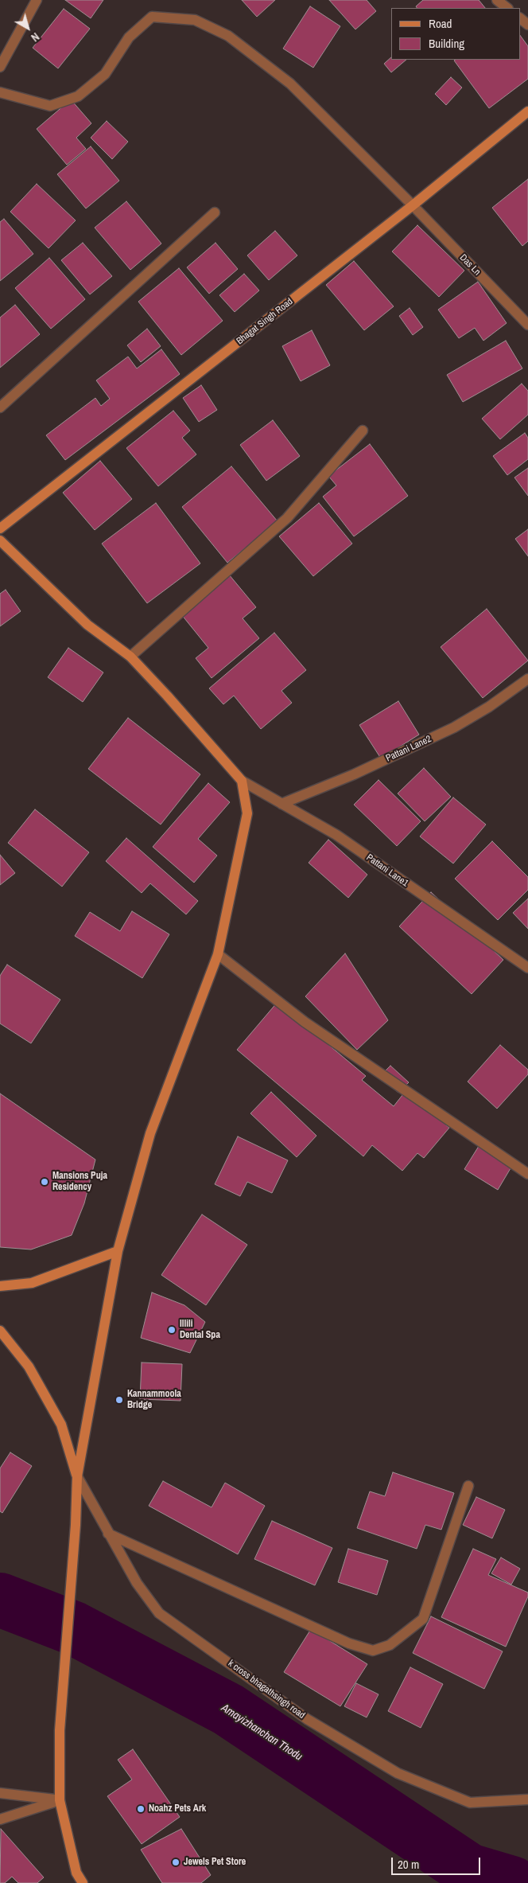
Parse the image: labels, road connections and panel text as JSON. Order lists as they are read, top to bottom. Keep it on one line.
{"streets":{"main road":["Bhagat Singh Road"],"street":["Das Ln","Pattani Lane2","Pattani Lane1","k cross bhagathsingh road"]},"crossings":[["Das Ln","Bhagat Singh Road"],["Pattani Lane2","Pattani Lane1"]],"water":["Amayizhanchan Thodu"],"places":["Mansions Puja Residency","Illili Dental Spa","Kannammoola Bridge","Noahz Pets Ark","Jewels Pet Store"],"legend":["Road","Building"],"scale_bar":"20 m","north":"bottom right"}
